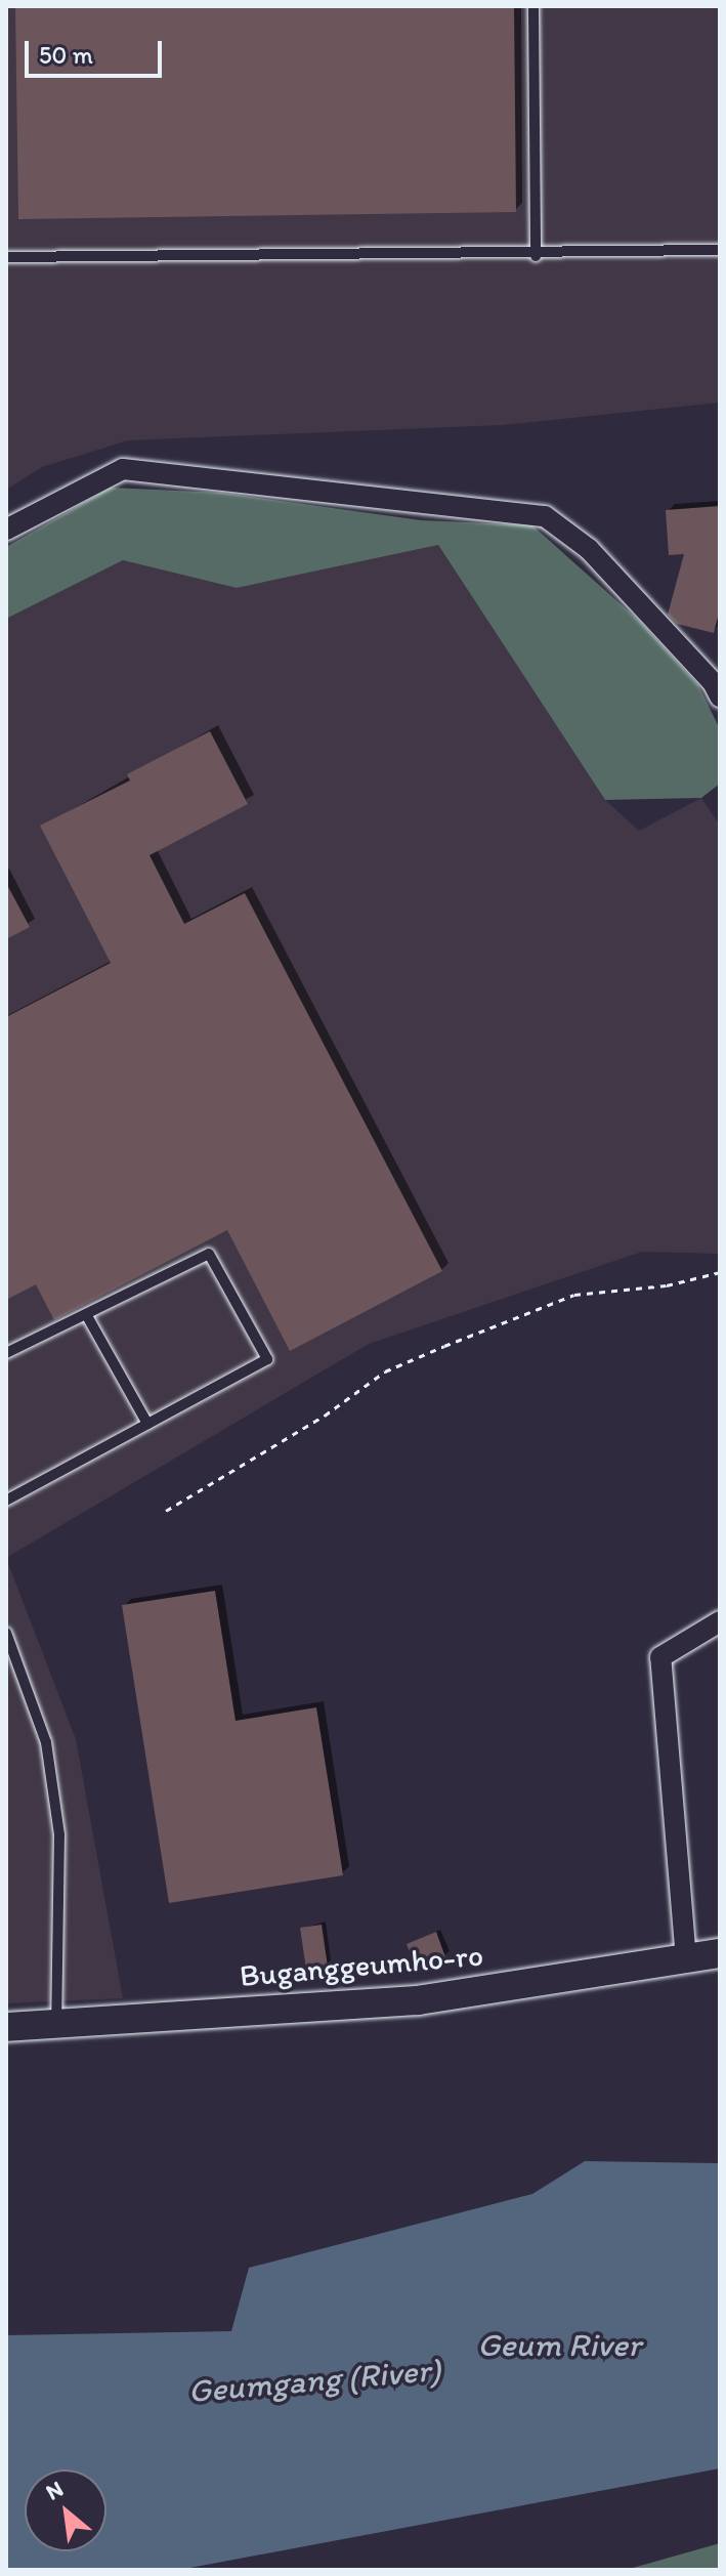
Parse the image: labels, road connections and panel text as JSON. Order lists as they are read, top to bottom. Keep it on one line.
{"streets":{"street":["Buganggeumho-ro"]},"water":["Geum River","Geumgang (River)"],"scale_bar":"50 m","north":"top left"}
